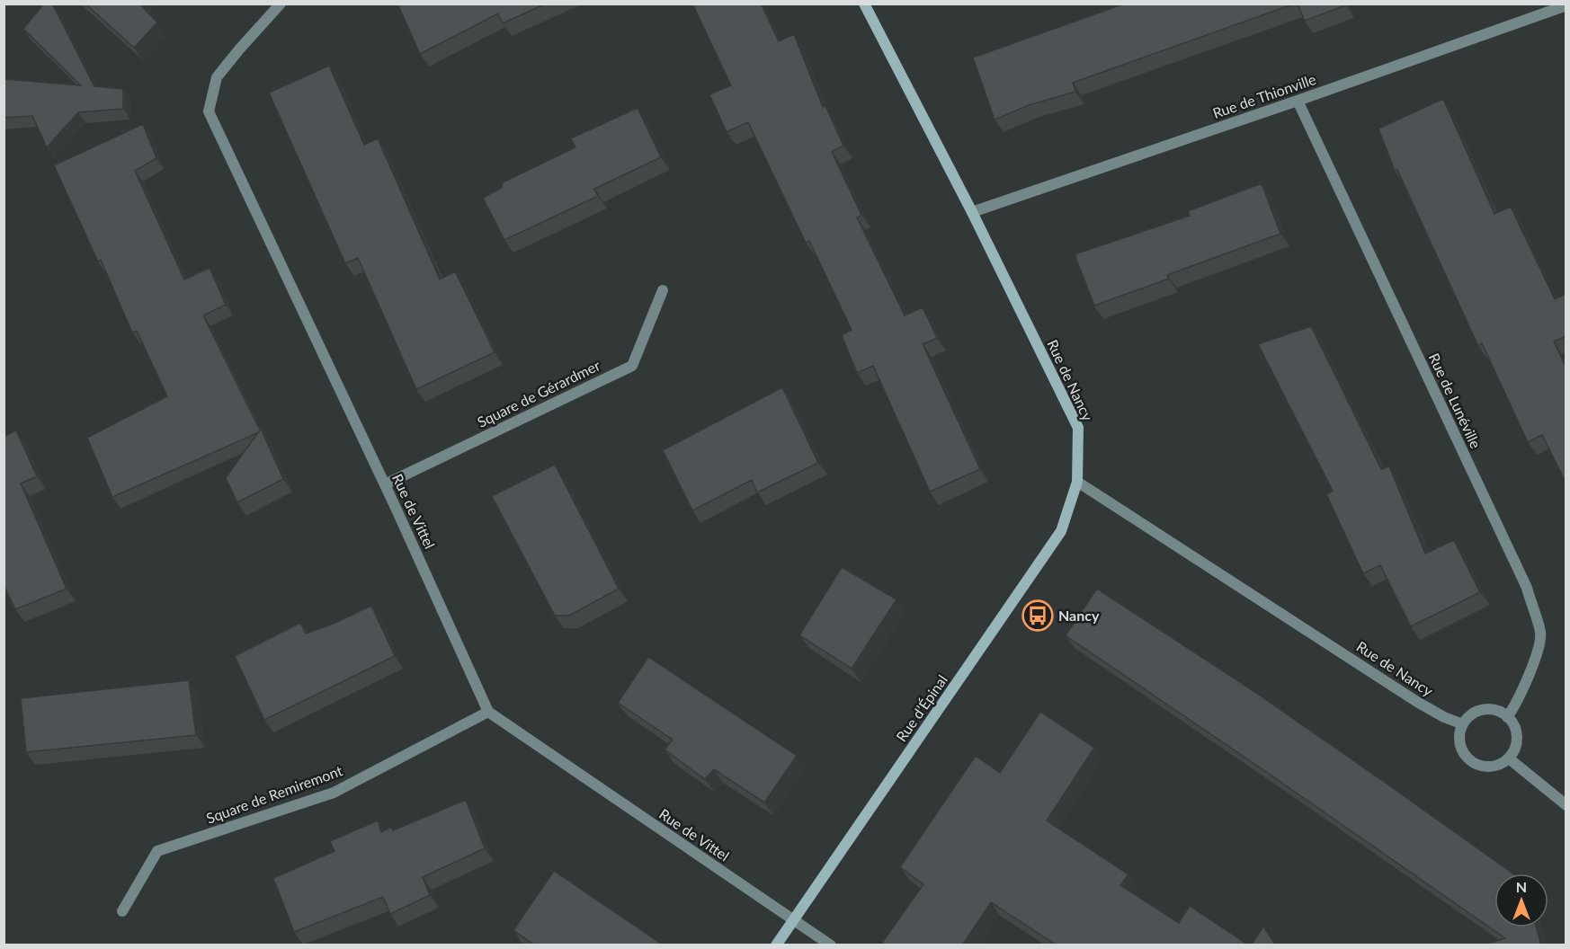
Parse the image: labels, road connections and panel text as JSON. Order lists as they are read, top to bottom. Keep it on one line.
{"streets":{"street":["Rue de Thionville","Rue de Nancy","Square de Gérardmer","Rue de Lunéville","Rue de Vittel","Rue d’Épinal","Square de Remiremont"]},"crossings":[["Rue de Thionville","Rue de Nancy"],["Rue de Thionville","Rue de Lunéville"],["Rue de Nancy","Rue de Lunéville"],["Rue de Nancy","Rue d’Épinal"],["Square de Gérardmer","Rue de Vittel"],["Rue de Vittel","Rue d’Épinal"],["Rue de Vittel","Square de Remiremont"]],"places":{"bus stop":["Nancy"]},"north":"top"}
